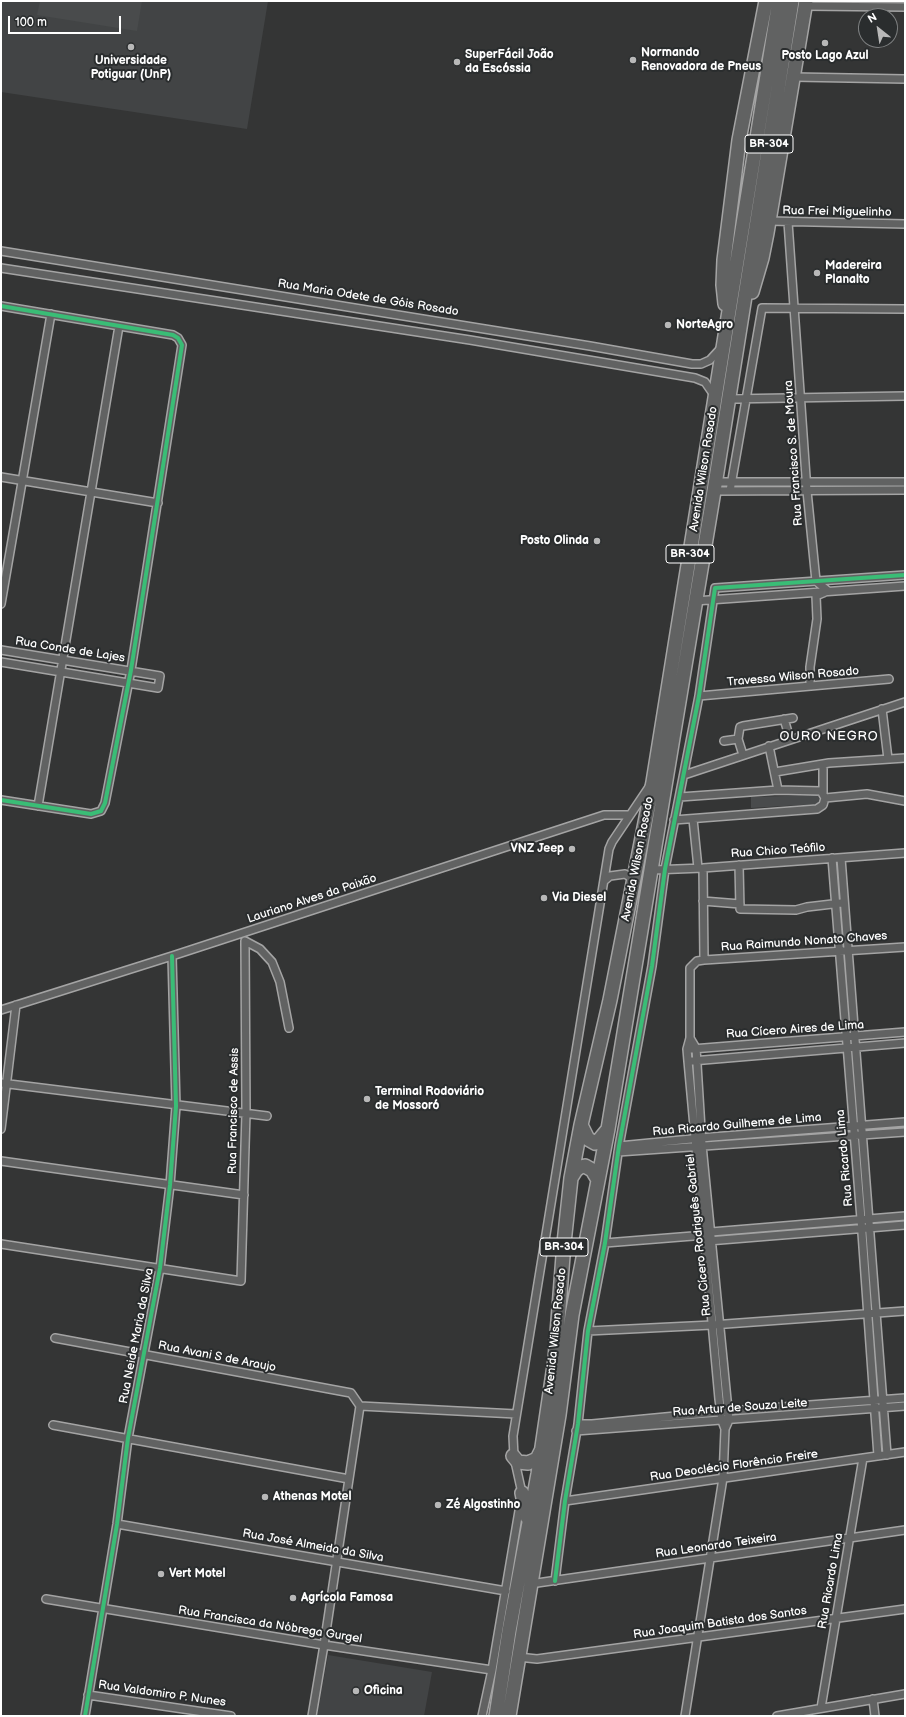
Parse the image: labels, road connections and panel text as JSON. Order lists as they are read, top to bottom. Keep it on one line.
{"streets":{"highway":["BR-304","Avenida Wilson Rosado"],"street":["Rua Frei Miguelinho","Rua Maria Odete de Góis Rosado","Rua Francisco S. de Moura","Rua Conde de Lajes","Travessa Wilson Rosado","Rua Chico Teófilo","Lauriano Alves da Paixão","Rua Raimundo Nonato Chaves","Rua Cícero Aires de Lima","Rua Francisco de Assis","Rua Ricardo Guilheme de Lima","Rua Ricardo Lima","Rua Cícero Rodriguês Gabriel","Rua Neide Maria da Silva","Rua Avani S de Araujo","Rua Artur de Souza Leite","Rua Deoclécio Florêncio Freire","Rua José Almeida da Silva","Rua Leonardo Teixeira","Rua Joaquim Batista dos Santos","Rua Francisca da Nóbrega Gurgel","Rua Valdomiro P. Nunes"]},"crossings":[["Rua Frei Miguelinho","Rua Francisco S. de Moura"],["Rua Maria Odete de Góis Rosado","Avenida Wilson Rosado"],["Avenida Wilson Rosado","Rua Chico Teófilo"],["Avenida Wilson Rosado","Rua Leonardo Teixeira"],["Avenida Wilson Rosado","Rua Joaquim Batista dos Santos"],["Rua Chico Teófilo","Rua Ricardo Lima"],["Lauriano Alves da Paixão","Rua Neide Maria da Silva"],["Rua Raimundo Nonato Chaves","Rua Ricardo Lima"],["Rua Raimundo Nonato Chaves","Rua Cícero Rodriguês Gabriel"],["Rua Cícero Aires de Lima","Rua Ricardo Lima"],["Rua Cícero Aires de Lima","Rua Cícero Rodriguês Gabriel"],["Rua Francisco de Assis","Rua Neide Maria da Silva"],["Rua Ricardo Guilheme de Lima","Rua Ricardo Lima"],["Rua Ricardo Guilheme de Lima","Rua Cícero Rodriguês Gabriel"],["Rua Ricardo Lima","Rua Artur de Souza Leite"],["Rua Ricardo Lima","Rua Deoclécio Florêncio Freire"],["Rua Ricardo Lima","Rua Leonardo Teixeira"],["Rua Ricardo Lima","Rua Joaquim Batista dos Santos"],["Rua Cícero Rodriguês Gabriel","Rua Artur de Souza Leite"],["Rua Neide Maria da Silva","Rua Avani S de Araujo"],["Rua Neide Maria da Silva","Rua José Almeida da Silva"],["Rua Neide Maria da Silva","Rua Francisca da Nóbrega Gurgel"],["Rua Neide Maria da Silva","Rua Valdomiro P. Nunes"]],"districts":["OURO NEGRO"],"places":["Posto Lago Azul","Universidade Potiguar (UnP)","Normando Renovadora de Pneus","SuperFácil João da Escóssia","Madereira Planalto","NorteAgro","Posto Olinda","VNZ Jeep","Via Diesel","Terminal Rodoviário de Mossoró","Athenas Motel","Zé Algostinho","Vert Motel","Agrícola Famosa","Oficina"],"scale_bar":"100 m","north":"top left"}
